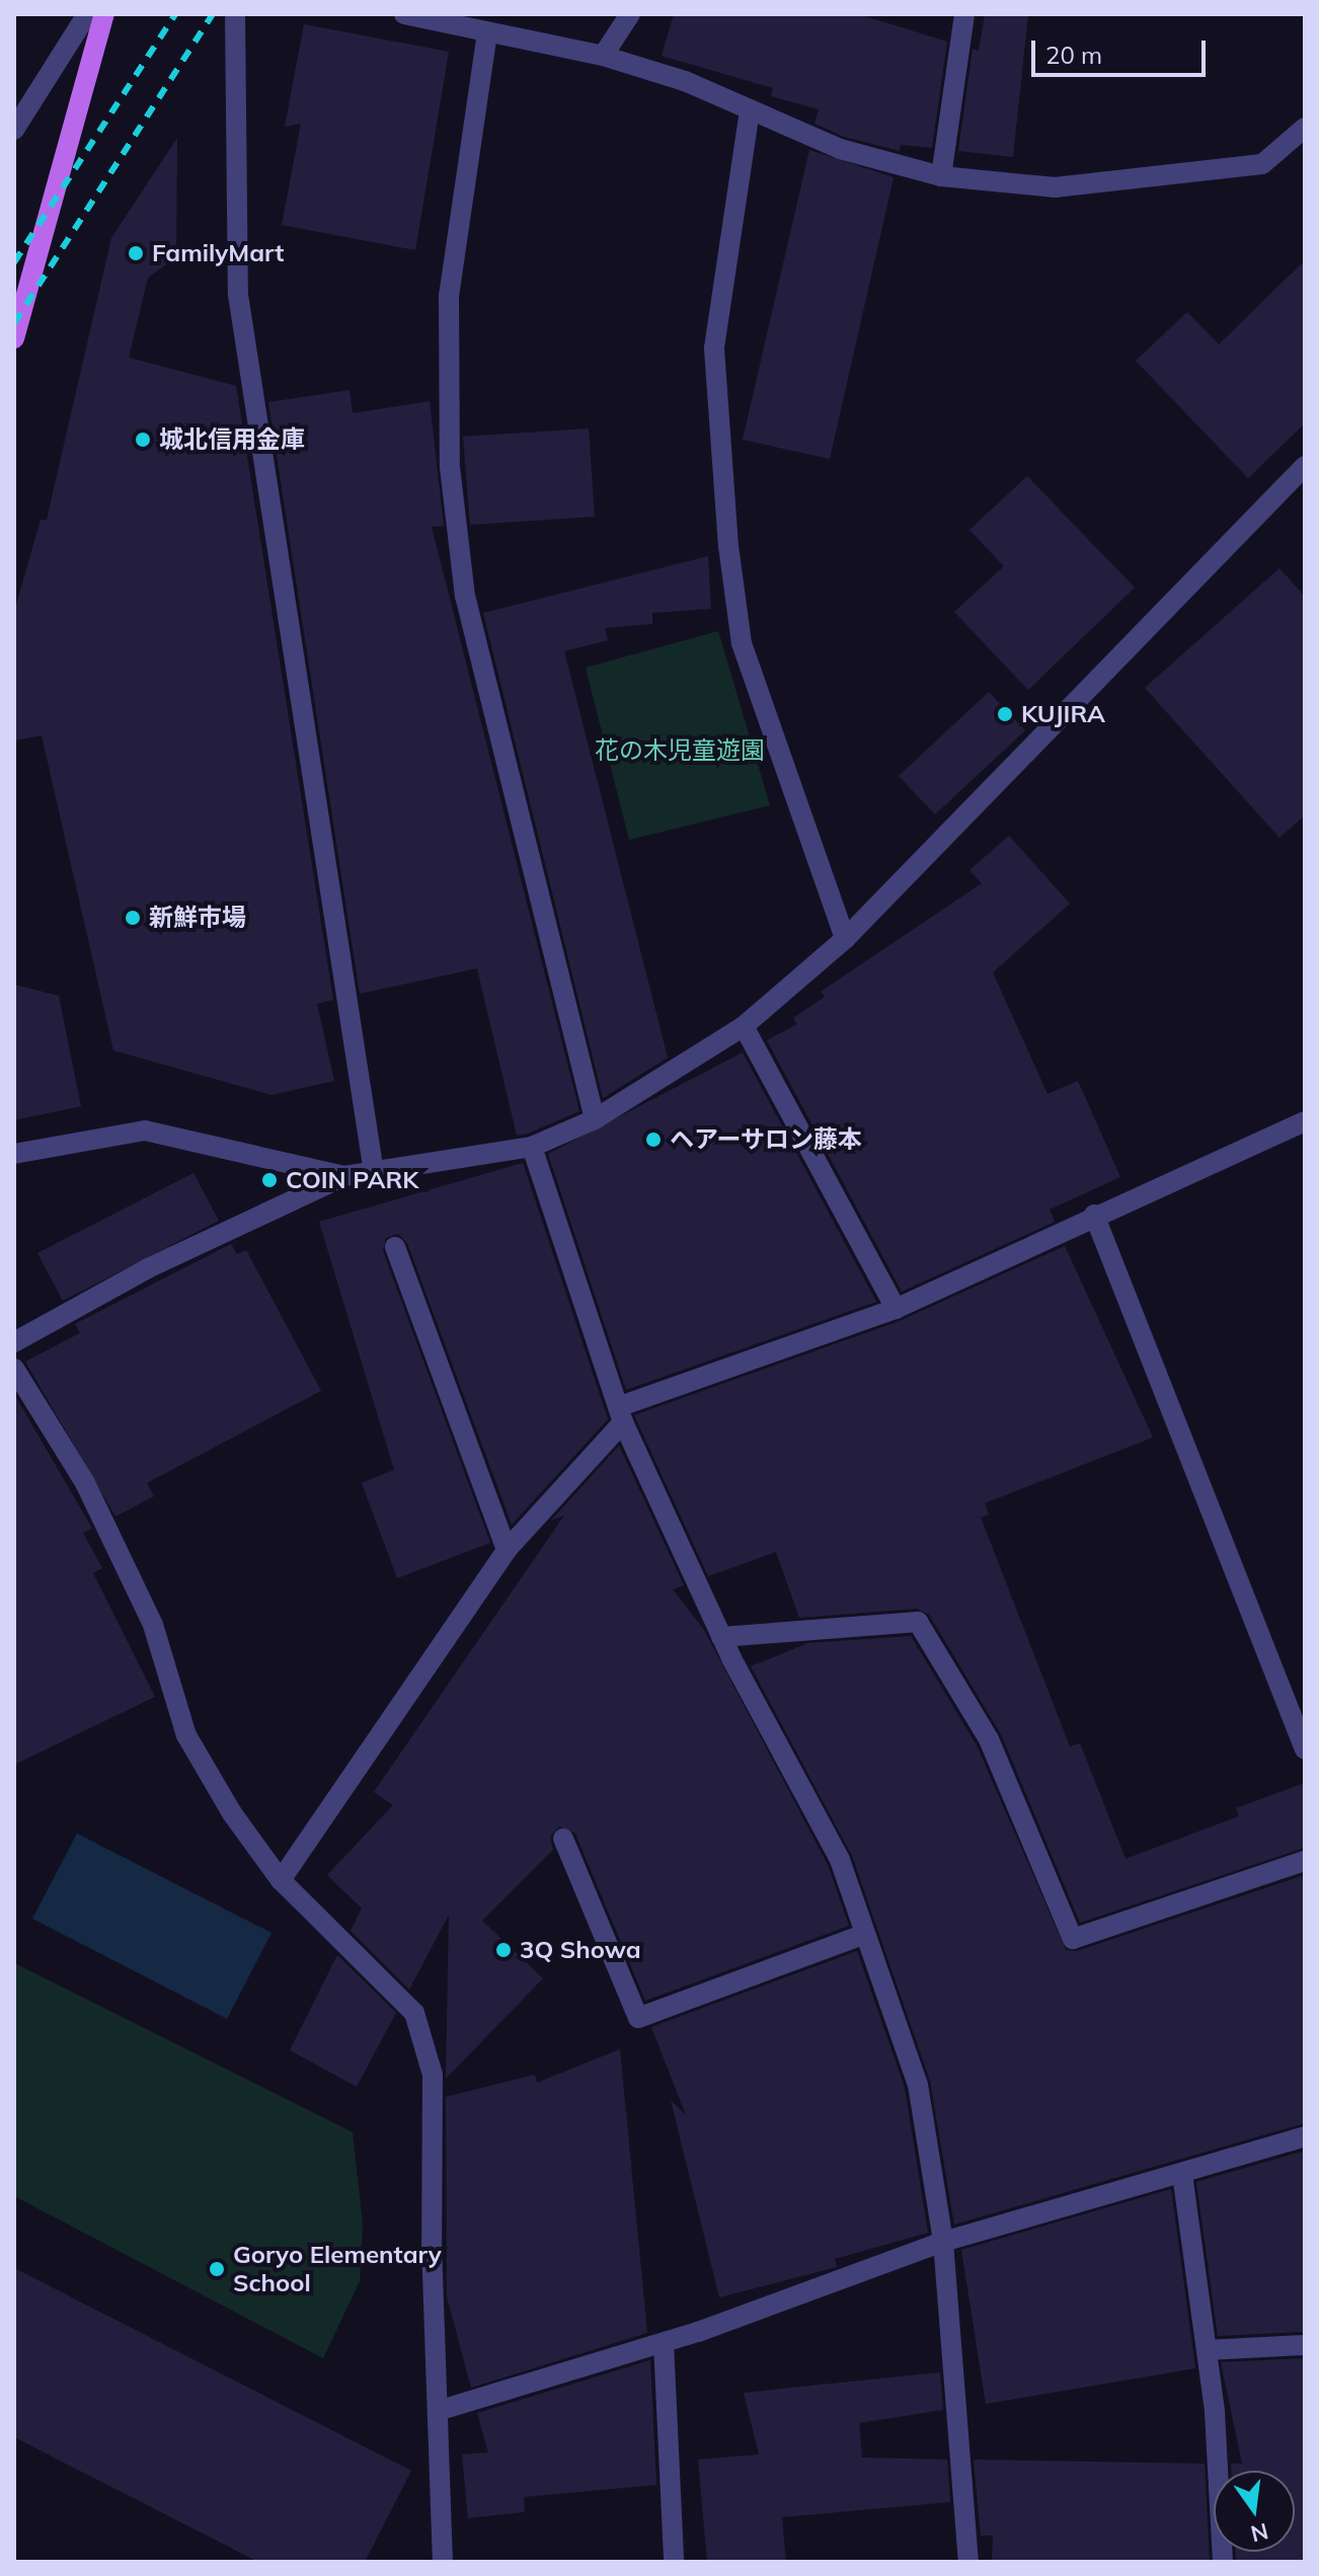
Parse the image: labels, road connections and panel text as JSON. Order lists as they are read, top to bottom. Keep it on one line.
{"parks":["花の木児童遊園"],"places":["FamilyMart","城北信用金庫","KUJIRA","新鮮市場","ヘアーサロン藤本","COIN PARK","3Q Showa","Goryo Elementary School"],"scale_bar":"20 m","north":"bottom"}
